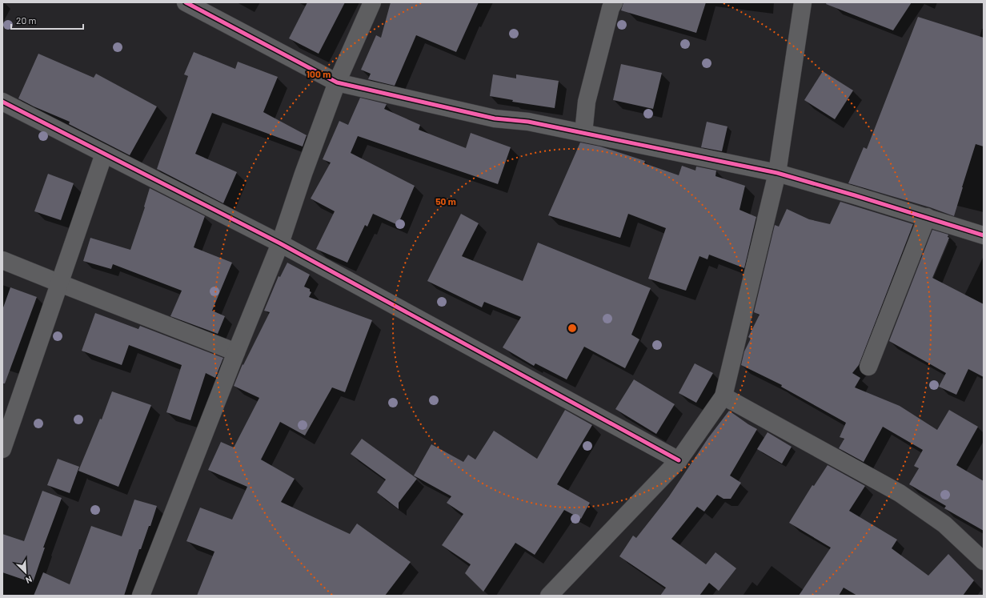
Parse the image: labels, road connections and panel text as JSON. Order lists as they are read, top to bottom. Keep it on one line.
{"scale_bar":"20 m","north":"bottom right","rings":["100 m","50 m"]}
